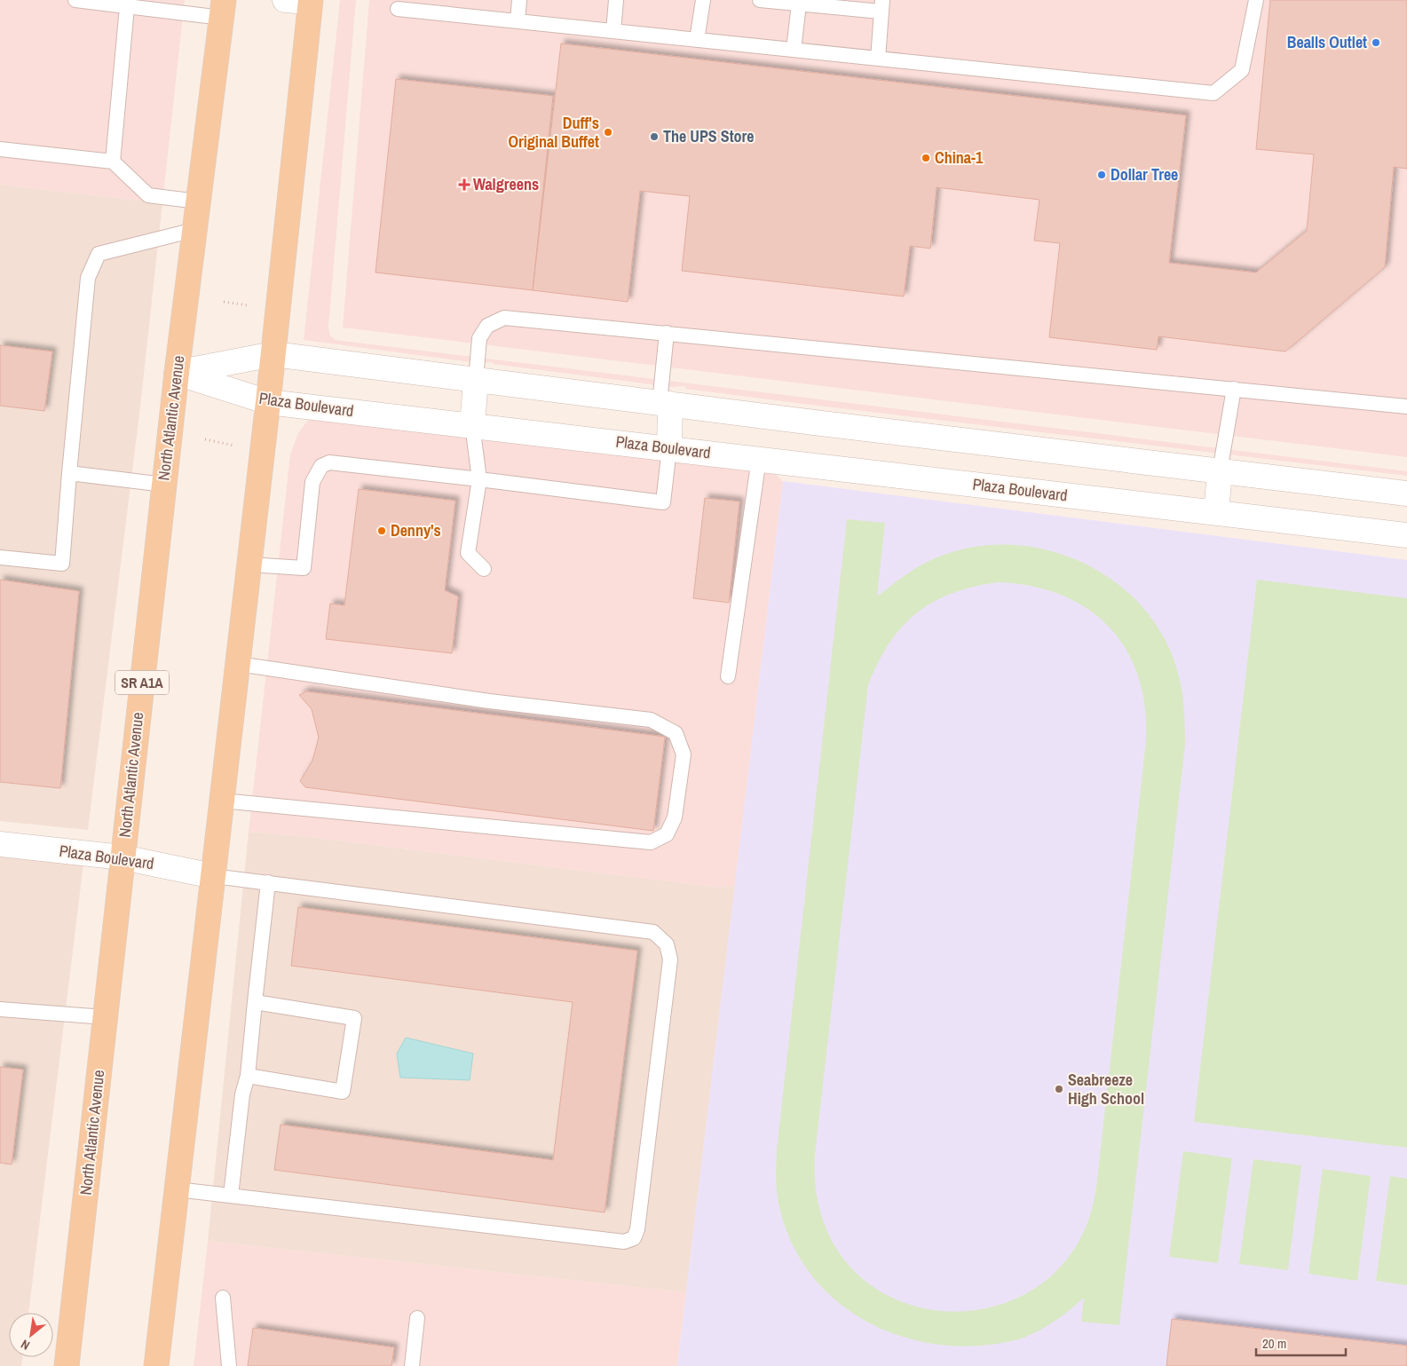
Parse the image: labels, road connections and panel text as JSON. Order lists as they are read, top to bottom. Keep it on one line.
{"streets":{"main road":["North Atlantic Avenue","SR A1A"],"street":["Plaza Boulevard"]},"crossings":[["Plaza Boulevard","North Atlantic Avenue"]],"places":{"other":["Bealls Outlet","Duff's Original Buffet","The UPS Store","China-1","Dollar Tree","Denny's","Seabreeze High School"],"health":["Walgreens"]},"scale_bar":"20 m","north":"bottom left"}
